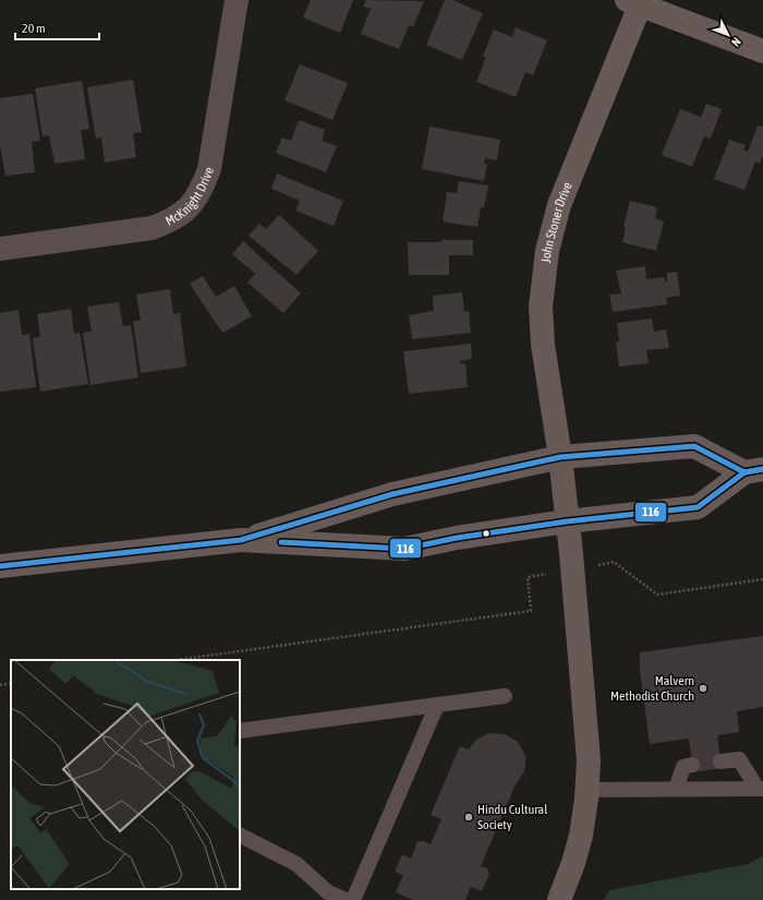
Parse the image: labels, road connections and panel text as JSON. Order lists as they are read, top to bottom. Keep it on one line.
{"streets":{"main road":["John Stoner Drive"],"street":["McKnight Drive"]},"places":["Malvern Methodist Church","Hindu Cultural Society"],"lines":["transit line 116"],"scale_bar":"20 m","north":"bottom right"}
